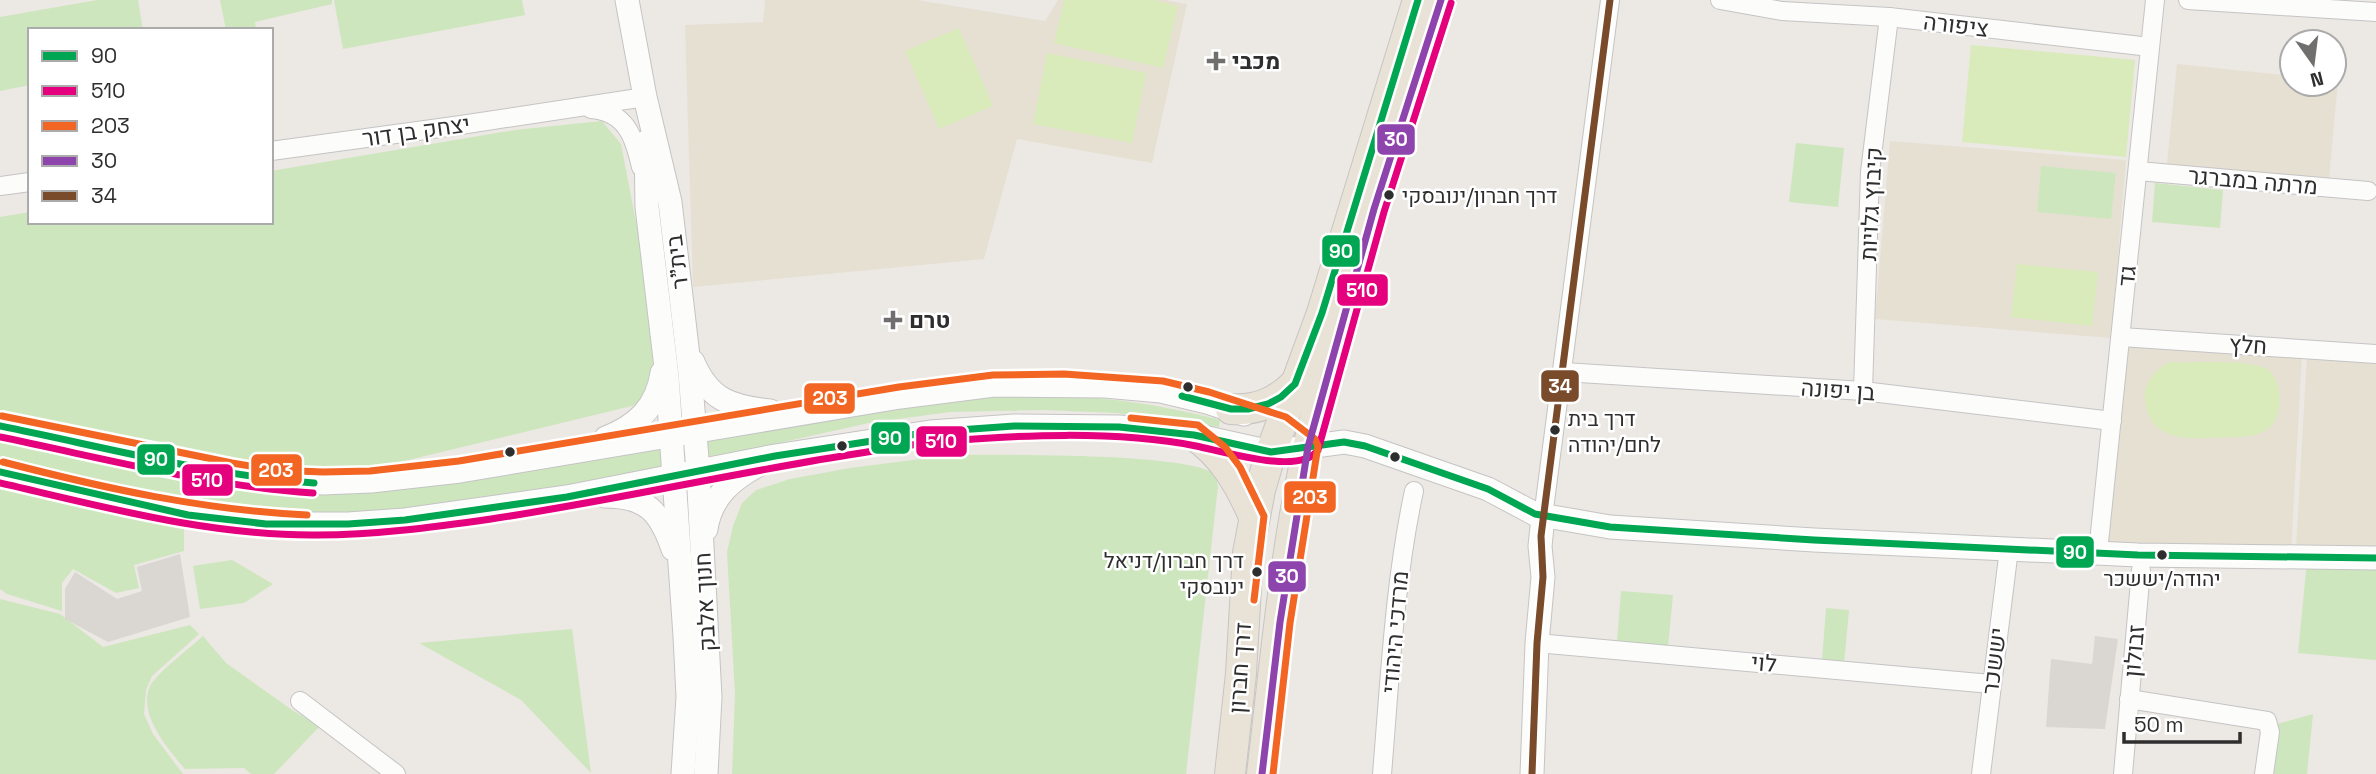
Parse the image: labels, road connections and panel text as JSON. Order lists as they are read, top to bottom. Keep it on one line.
{"streets":{"highway":["דרך חברון"],"street":["ציפורה","יצחק בן דור","מרתה במברגר","קיבוץ גלויות","בית\"ר","גד","חלץ","בן יפונה","חנוך אלבק","מרדכי היהודי","זבולון","יששכר","לוי"]},"crossings":[["ציפורה","קיבוץ גלויות"],["ציפורה","גד"],["יצחק בן דור","בית\"ר"],["מרתה במברגר","גד"],["קיבוץ גלויות","בן יפונה"],["בית\"ר","חנוך אלבק"],["גד","חלץ"],["גד","בן יפונה"],["יששכר","לוי"]],"places":{"health":["מכבי","טרם"],"other":["דרך חברון/ינובסקי","דרך בית לחם/יהודה","יהודה/יששכר","דרך חברון/דניאל ינובסקי"]},"lines":["transit line 90","transit line 30","transit line 34","transit line 510","transit line 203"],"legend":["90","510","203","30","34"],"scale_bar":"50 m","north":"bottom"}
